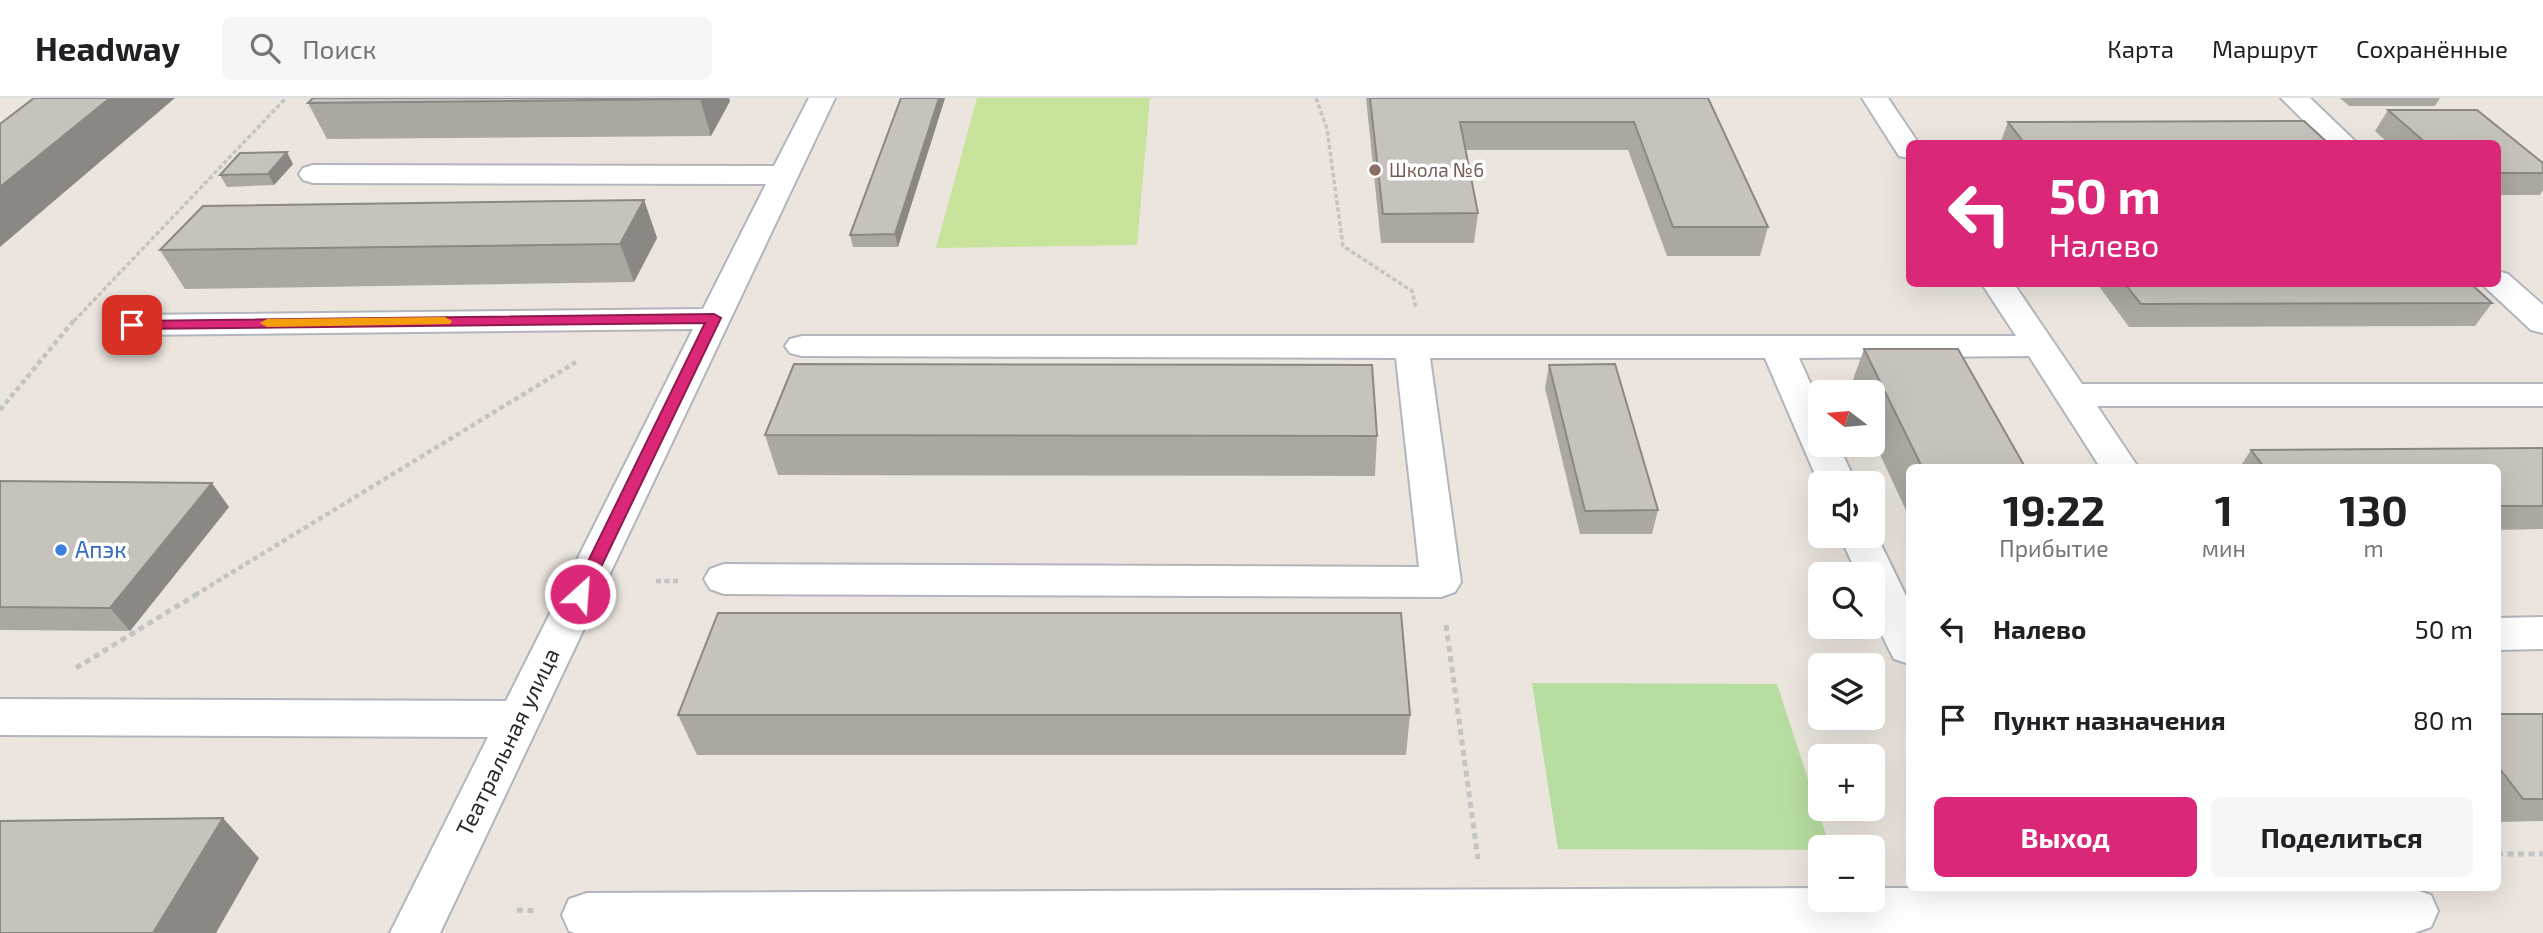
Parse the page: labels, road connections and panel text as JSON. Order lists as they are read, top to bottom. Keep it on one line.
{"streets":{"street":["Театральная улица"]},"places":["Школа №6","Апэк"],"north":"left","page":{"header":"Headway","search":"Поиск","nav":["Карта","Маршрут","Сохранённые"],"turn":["50 m","Налево"],"map_buttons":["+","−"],"eta":["19:22","Прибытие","1","мин","130","m"],"list":[{"name":"Налево","value":"50 m"},{"name":"Пункт назначения","value":"80 m"}],"buttons":["Выход","Поделиться"]}}
